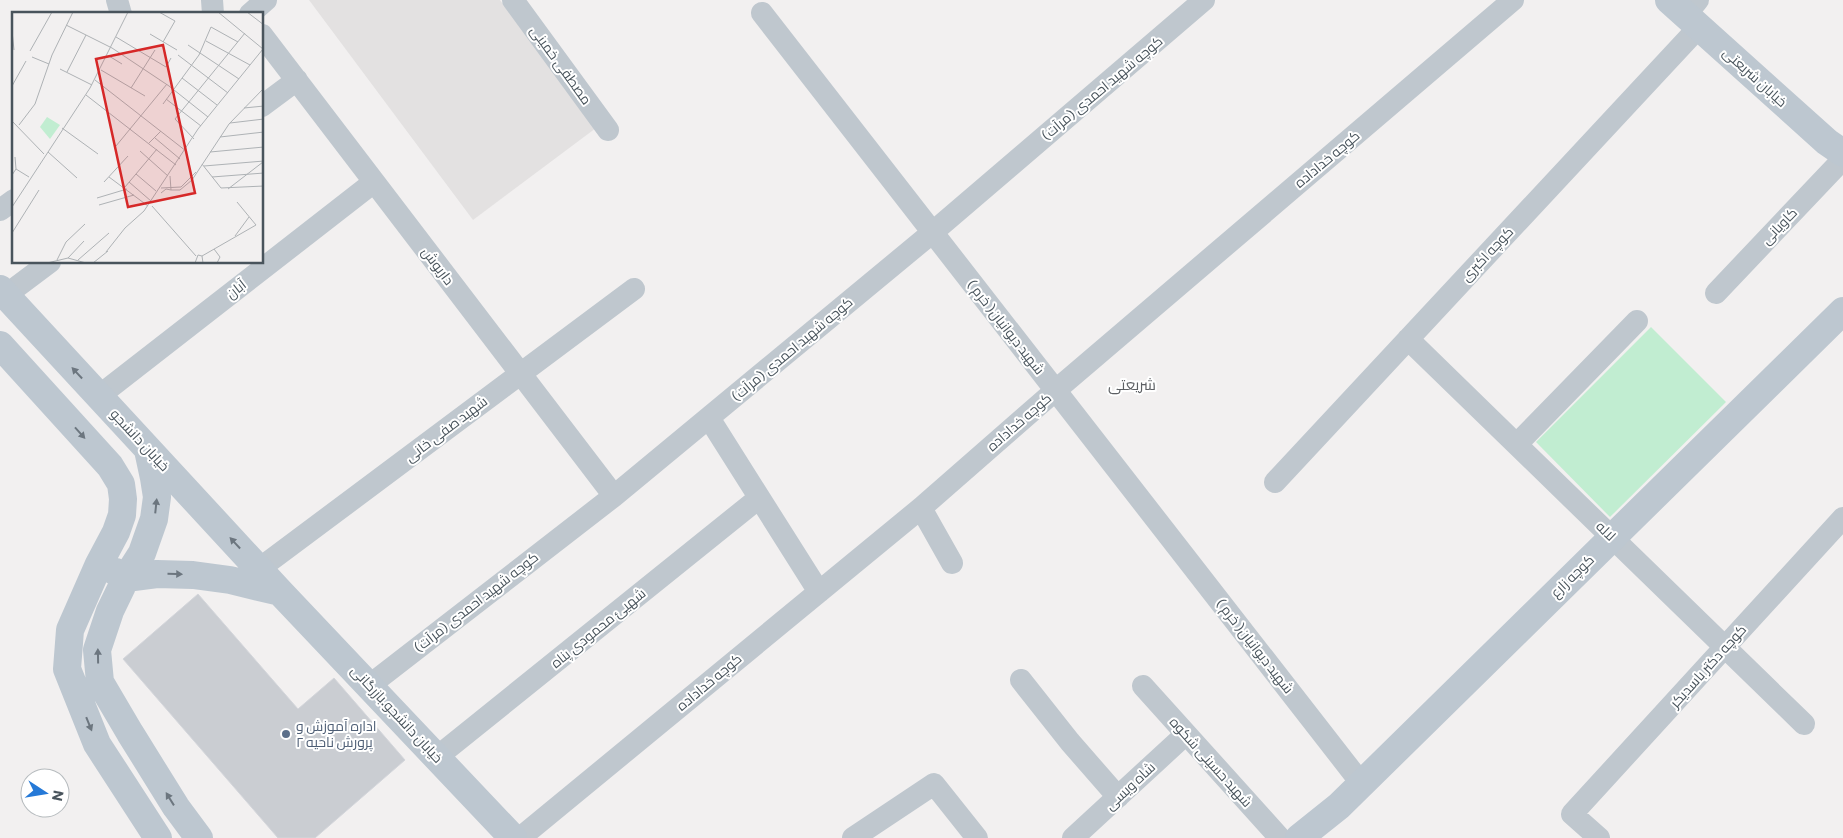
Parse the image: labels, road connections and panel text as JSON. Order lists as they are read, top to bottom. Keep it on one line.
{"streets":{"street":["مصطفی خمینی","خیابان شریعتی","کوچه شهید احمدی (مرآت)","کوچه خداداده","کاویانی","کوچه اکبری","داریوش","آبان","شهید دیوانیان( خرم )","شهید صفی خانی","خیابان دانشجو","لاله","کوچه زارع","شهیئ محمودی پناه","کوچه دکتر باسدیکر","خیابان دانشجو.بازرگانی","شهید حسینی شکوه","شاه ویسی"]},"crossings":[["خیابان شریعتی","کوچه اکبری"],["کوچه شهید احمدی (مرآت)","داریوش"],["کوچه شهید احمدی (مرآت)","شهید دیوانیان( خرم )"],["کوچه شهید احمدی (مرآت)","خیابان دانشجو.بازرگانی"],["کوچه خداداده","شهید دیوانیان( خرم )"],["کوچه اکبری","لاله"],["داریوش","آبان"],["داریوش","شهید صفی خانی"],["آبان","خیابان دانشجو"],["شهید دیوانیان( خرم )","کوچه زارع"],["شهید صفی خانی","خیابان دانشجو"],["خیابان دانشجو","خیابان دانشجو.بازرگانی"],["لاله","کوچه زارع"],["لاله","کوچه دکتر باسدیکر"],["شهیئ محمودی پناه","خیابان دانشجو.بازرگانی"],["شهید حسینی شکوه","شاه ویسی"]],"one_way":["خیابان دانشجو"],"districts":["شریعتی"],"places":["اداره آموزش و پرورش ناحیه ۲"],"north":"right"}
